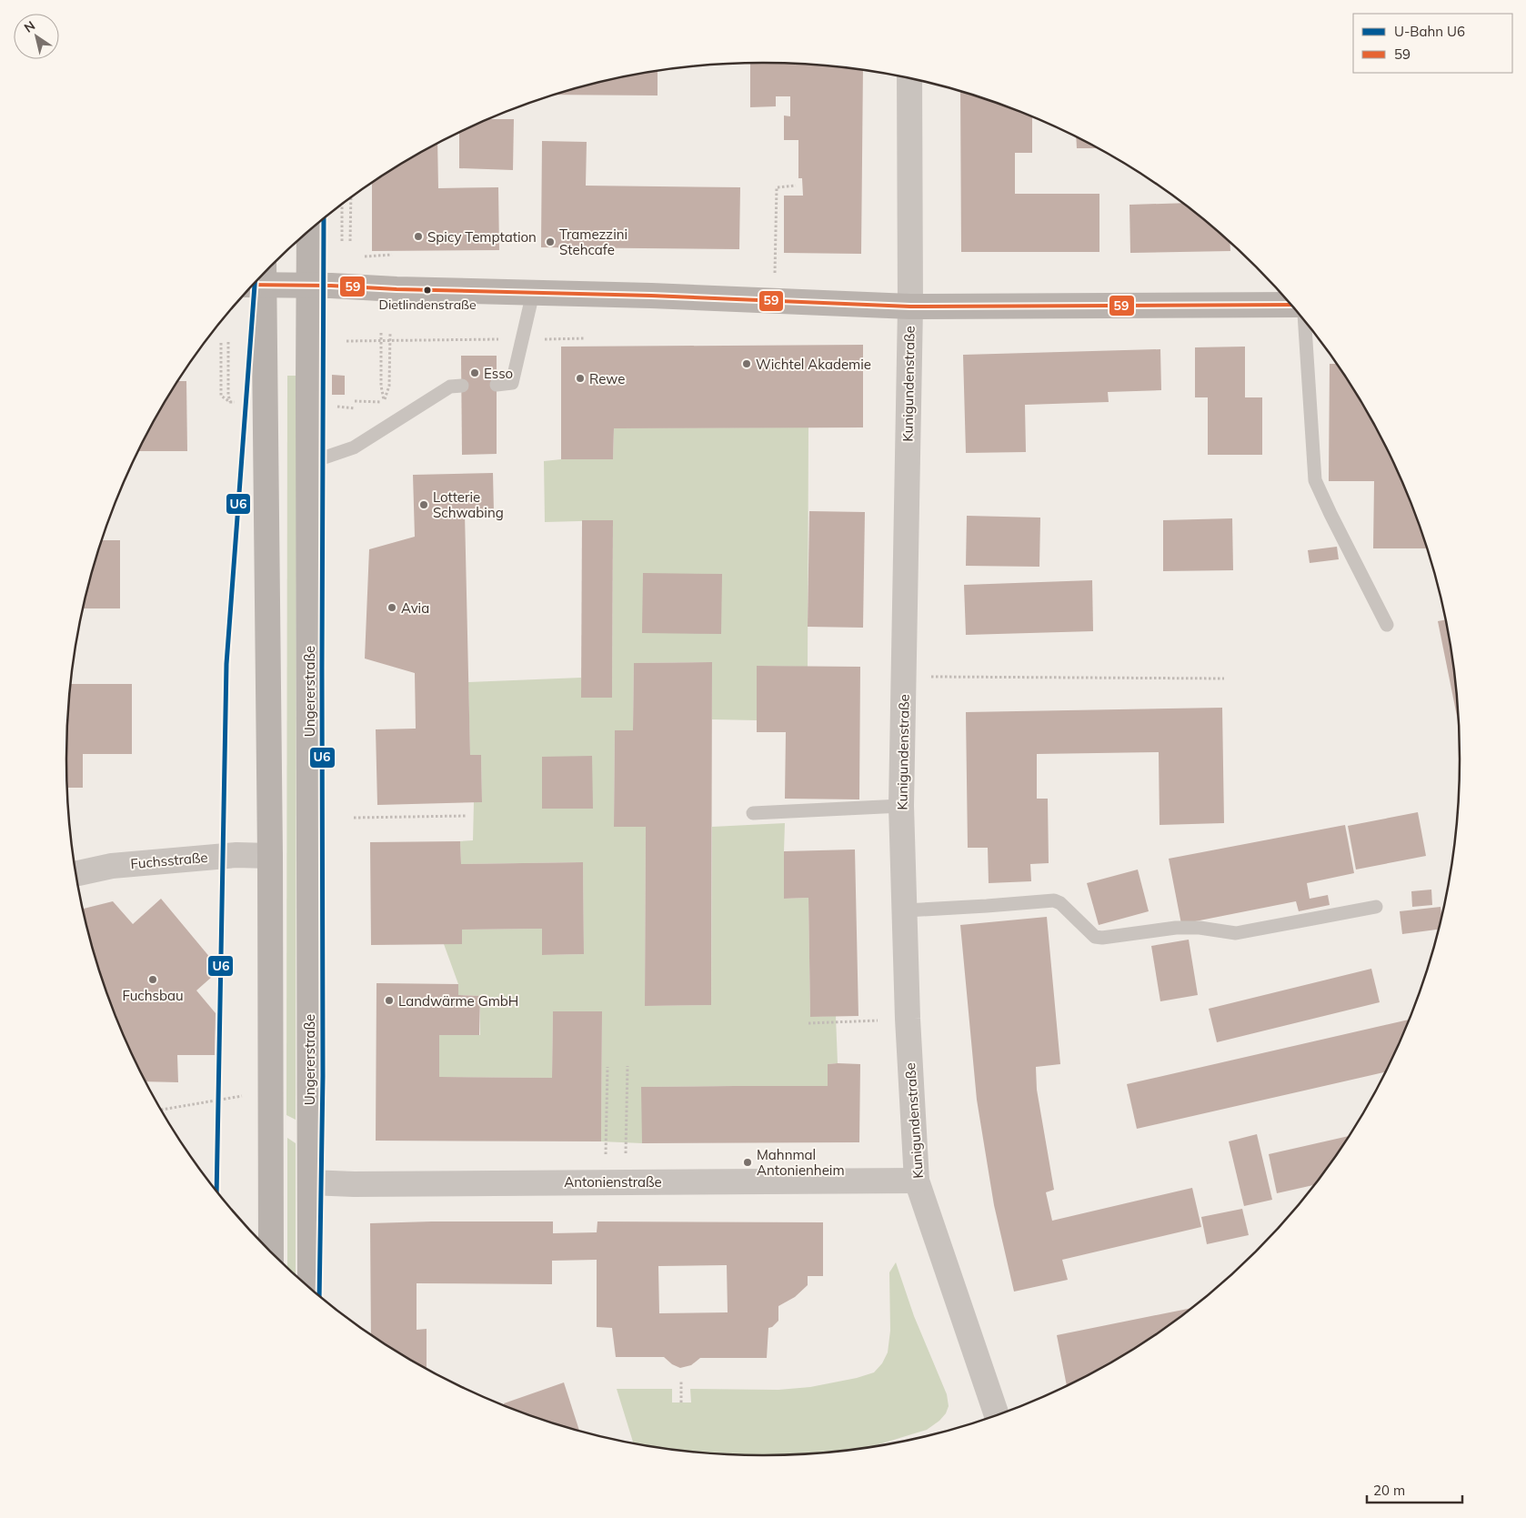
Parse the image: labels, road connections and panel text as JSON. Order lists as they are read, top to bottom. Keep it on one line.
{"streets":{"main road":["Ungererstraße"],"street":["Kunigundenstraße","Fuchsstraße","Antonienstraße"]},"crossings":[["Kunigundenstraße","Antonienstraße"],["Ungererstraße","Antonienstraße"]],"places":["Spicy Temptation","Tramezzini Stehcafe","Dietlindenstraße","Wichtel Akademie","Esso","Rewe","Lotterie Schwabing","Avia","Fuchsbau","Landwärme GmbH","Mahnmal Antonienheim"],"lines":["metro line U6","transit line 59"],"legend":["U-Bahn U6","59"],"scale_bar":"20 m","north":"top left"}
